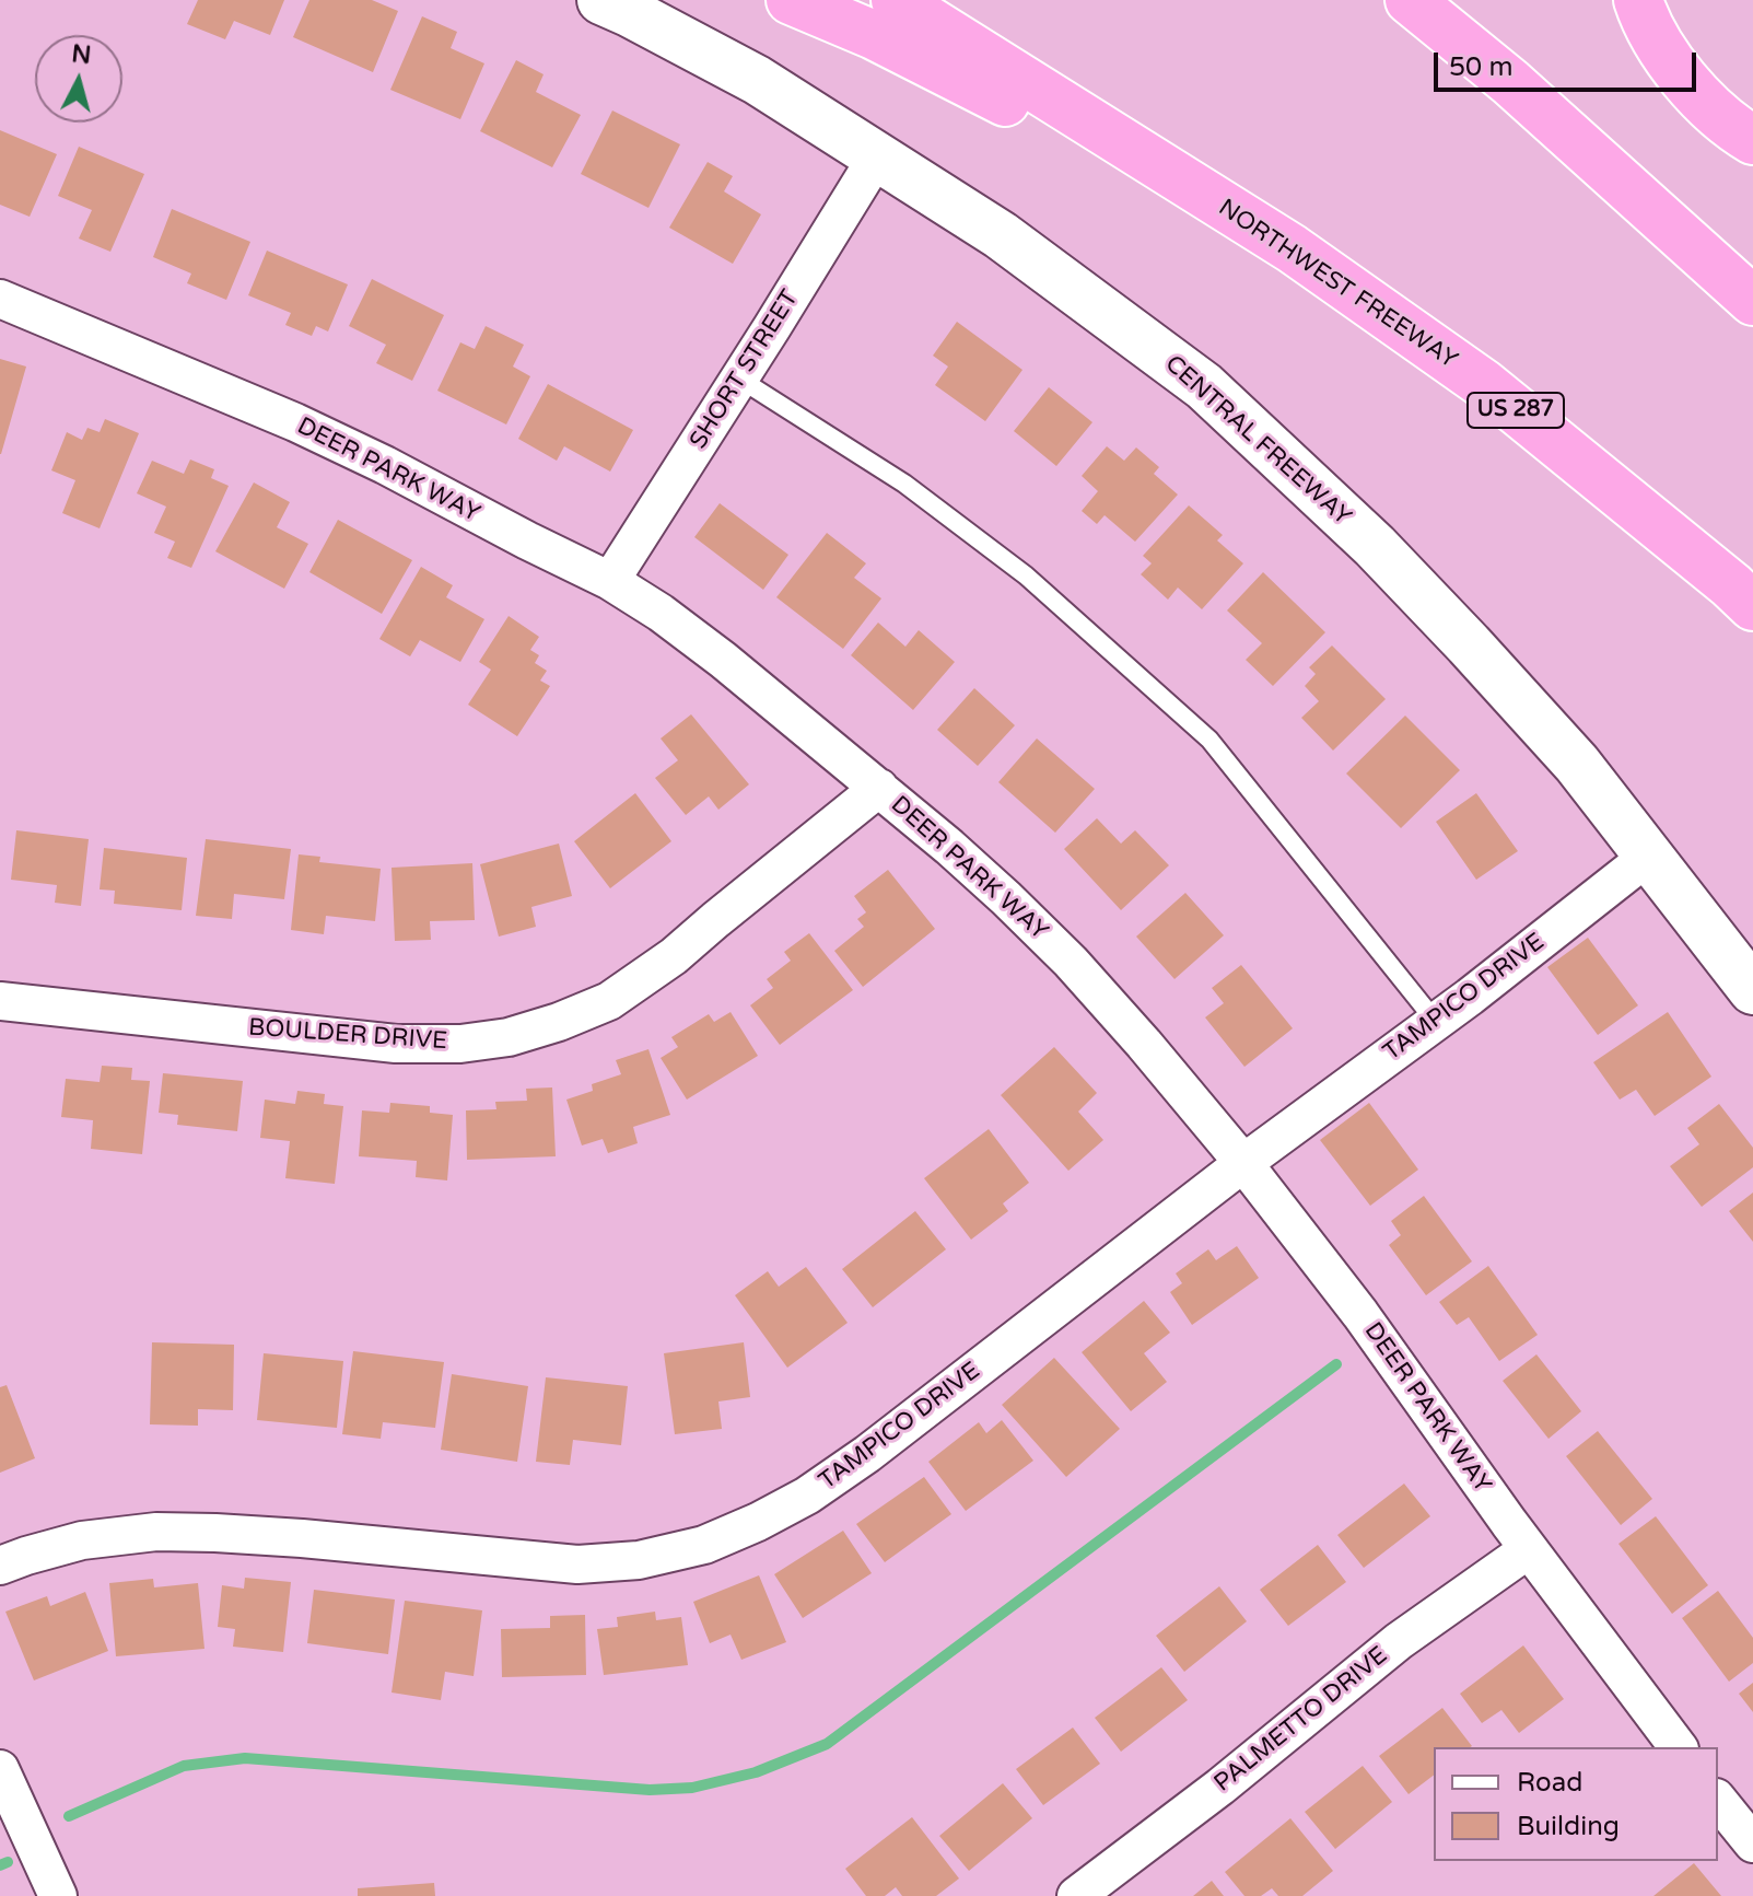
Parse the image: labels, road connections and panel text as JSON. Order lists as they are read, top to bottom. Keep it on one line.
{"streets":{"highway":["NORTHWEST FREEWAY","US 287"],"main road":["CENTRAL FREEWAY"],"street":["SHORT STREET","DEER PARK WAY","TAMPICO DRIVE","BOULDER DRIVE","PALMETTO DRIVE"]},"crossings":[["SHORT STREET","CENTRAL FREEWAY"],["SHORT STREET","DEER PARK WAY"],["CENTRAL FREEWAY","TAMPICO DRIVE"],["DEER PARK WAY","TAMPICO DRIVE"],["DEER PARK WAY","BOULDER DRIVE"],["DEER PARK WAY","PALMETTO DRIVE"]],"legend":["Road","Building"],"scale_bar":"50 m","north":"top"}
